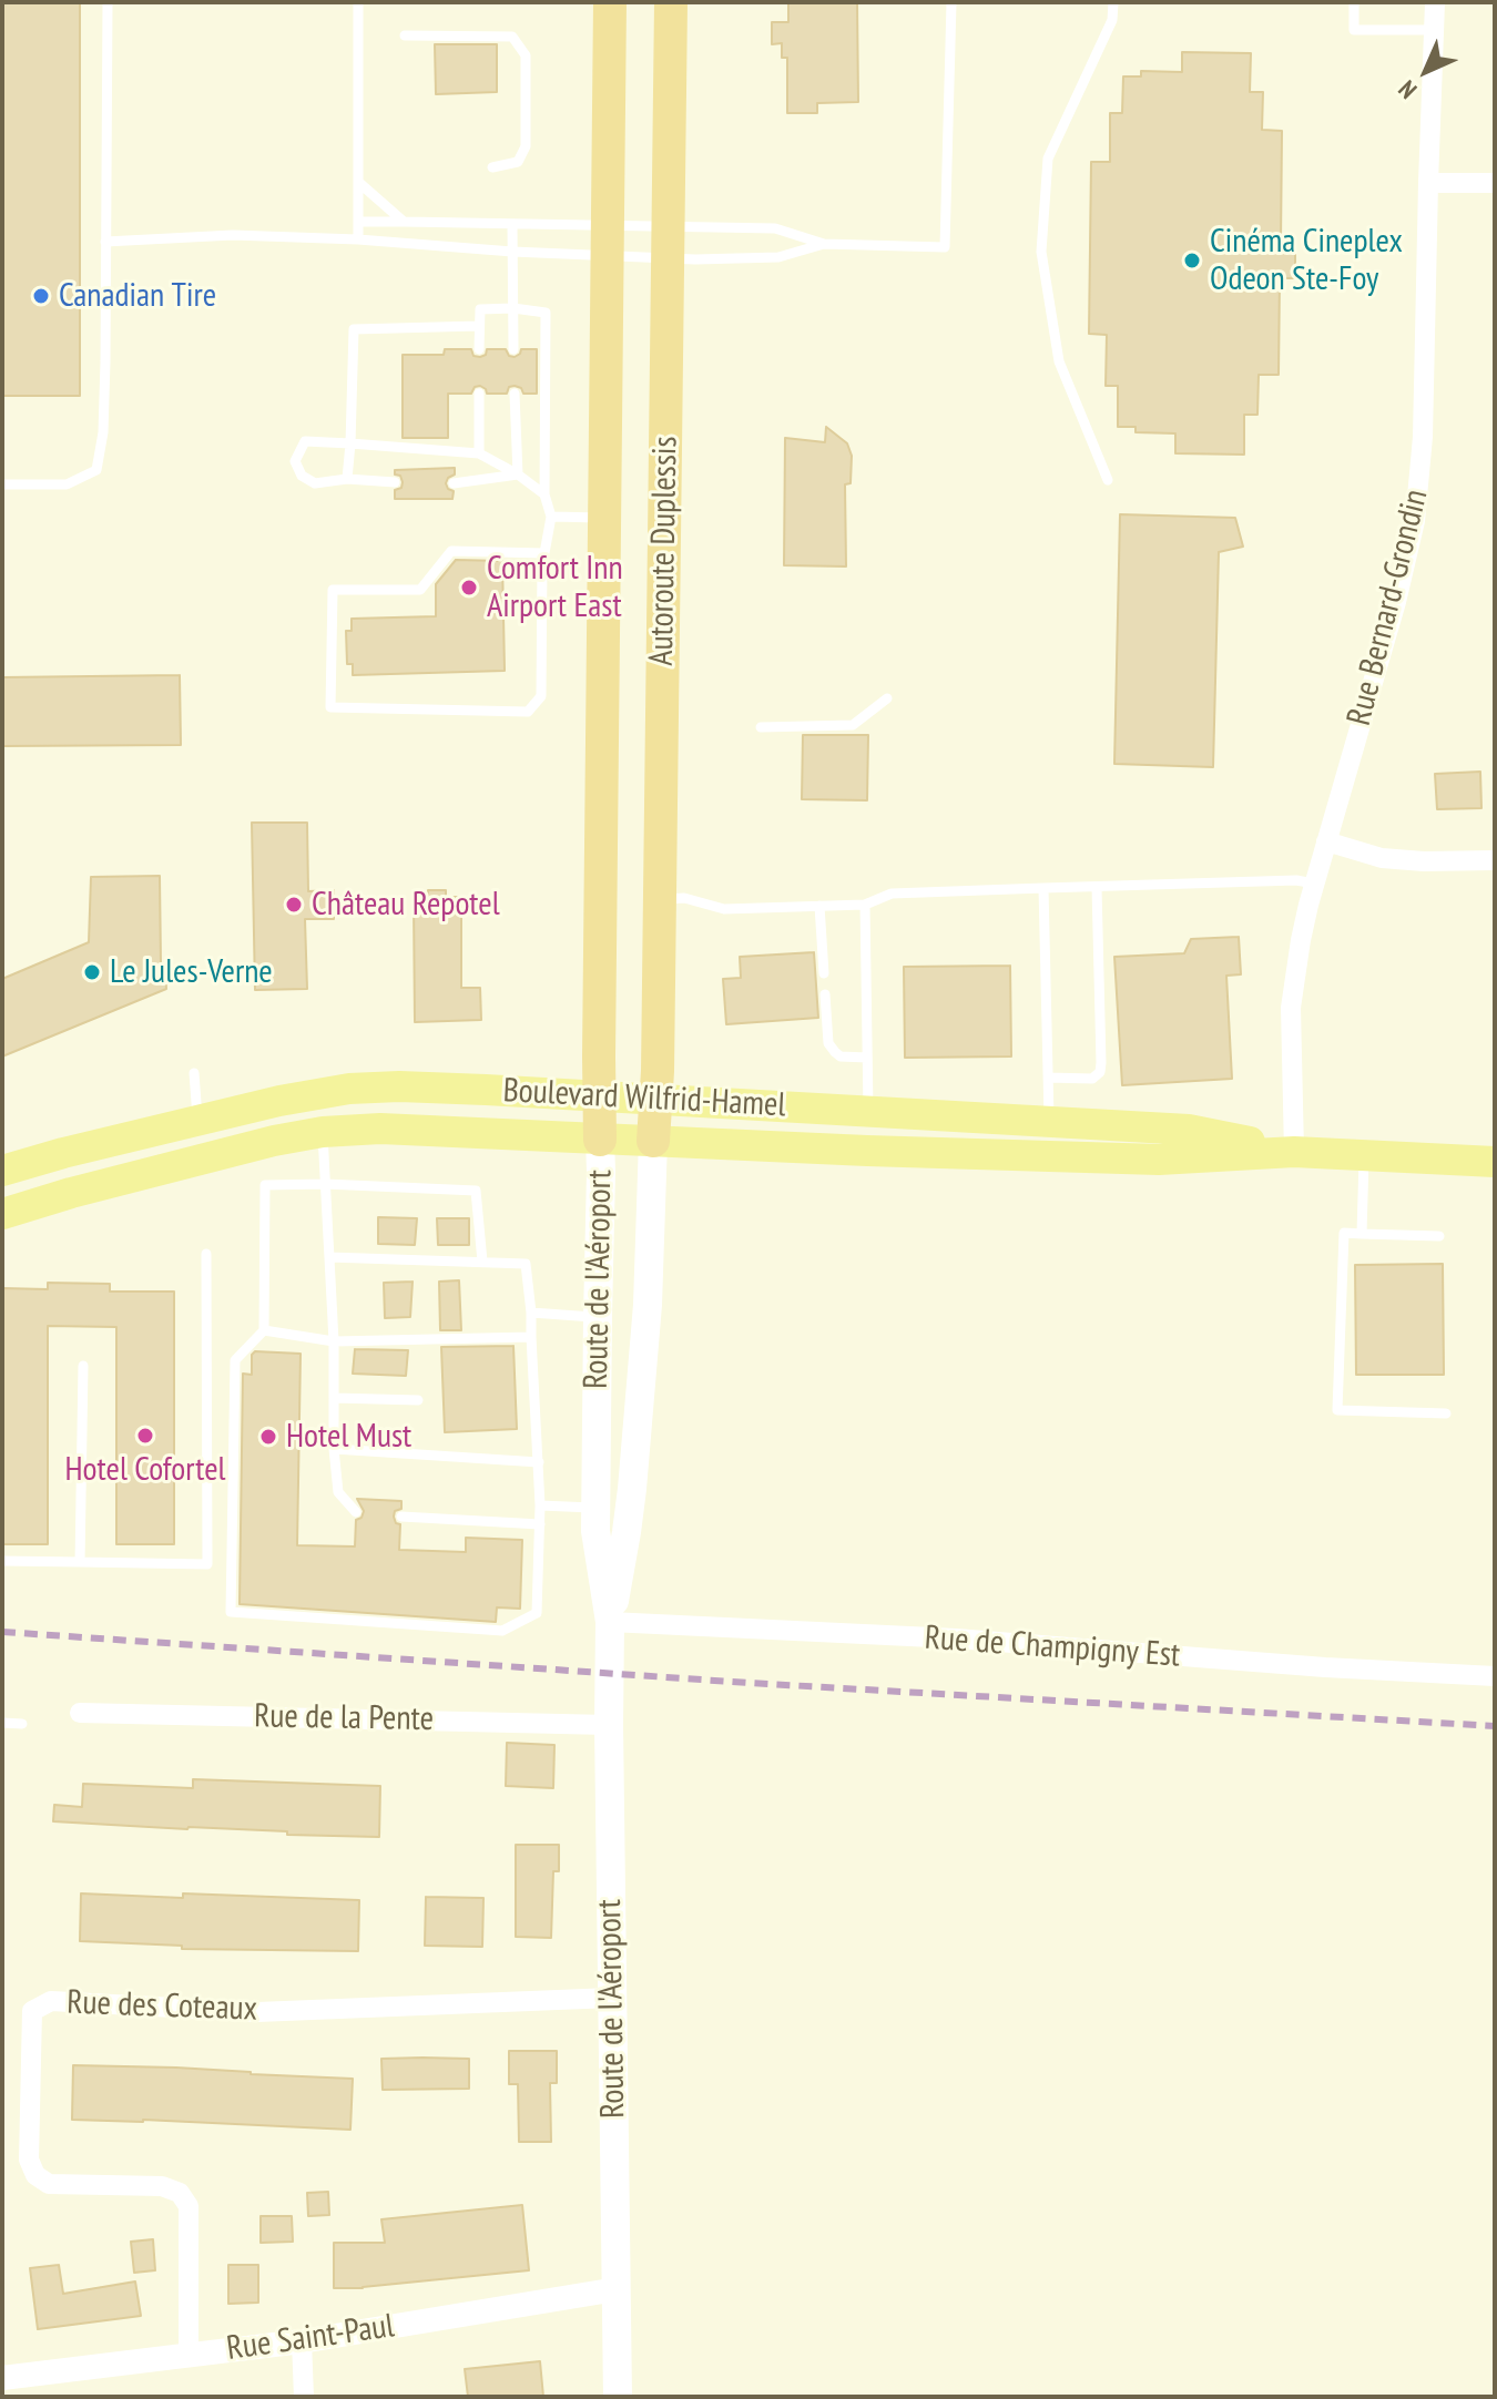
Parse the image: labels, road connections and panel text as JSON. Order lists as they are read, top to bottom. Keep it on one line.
{"streets":{"highway":["Autoroute Duplessis","Route de l'Aéroport"],"main road":["Boulevard Wilfrid-Hamel"],"street":["Rue Bernard-Grondin","Rue de Champigny Est","Rue de la Pente","Rue des Coteaux","Rue Saint-Paul"]},"crossings":[["Autoroute Duplessis","Boulevard Wilfrid-Hamel"],["Autoroute Duplessis","Route de l'Aéroport"],["Rue Bernard-Grondin","Boulevard Wilfrid-Hamel"],["Boulevard Wilfrid-Hamel","Route de l'Aéroport"],["Route de l'Aéroport","Rue de Champigny Est"],["Route de l'Aéroport","Rue de la Pente"],["Route de l'Aéroport","Rue des Coteaux"],["Route de l'Aéroport","Rue Saint-Paul"],["Rue des Coteaux","Rue Saint-Paul"]],"places":["Cinéma Cineplex Odeon Ste-Foy","Canadian Tire","Comfort Inn Airport East","Château Repotel","Le Jules-Verne","Hotel Cofortel","Hotel Must"],"north":"bottom left"}
